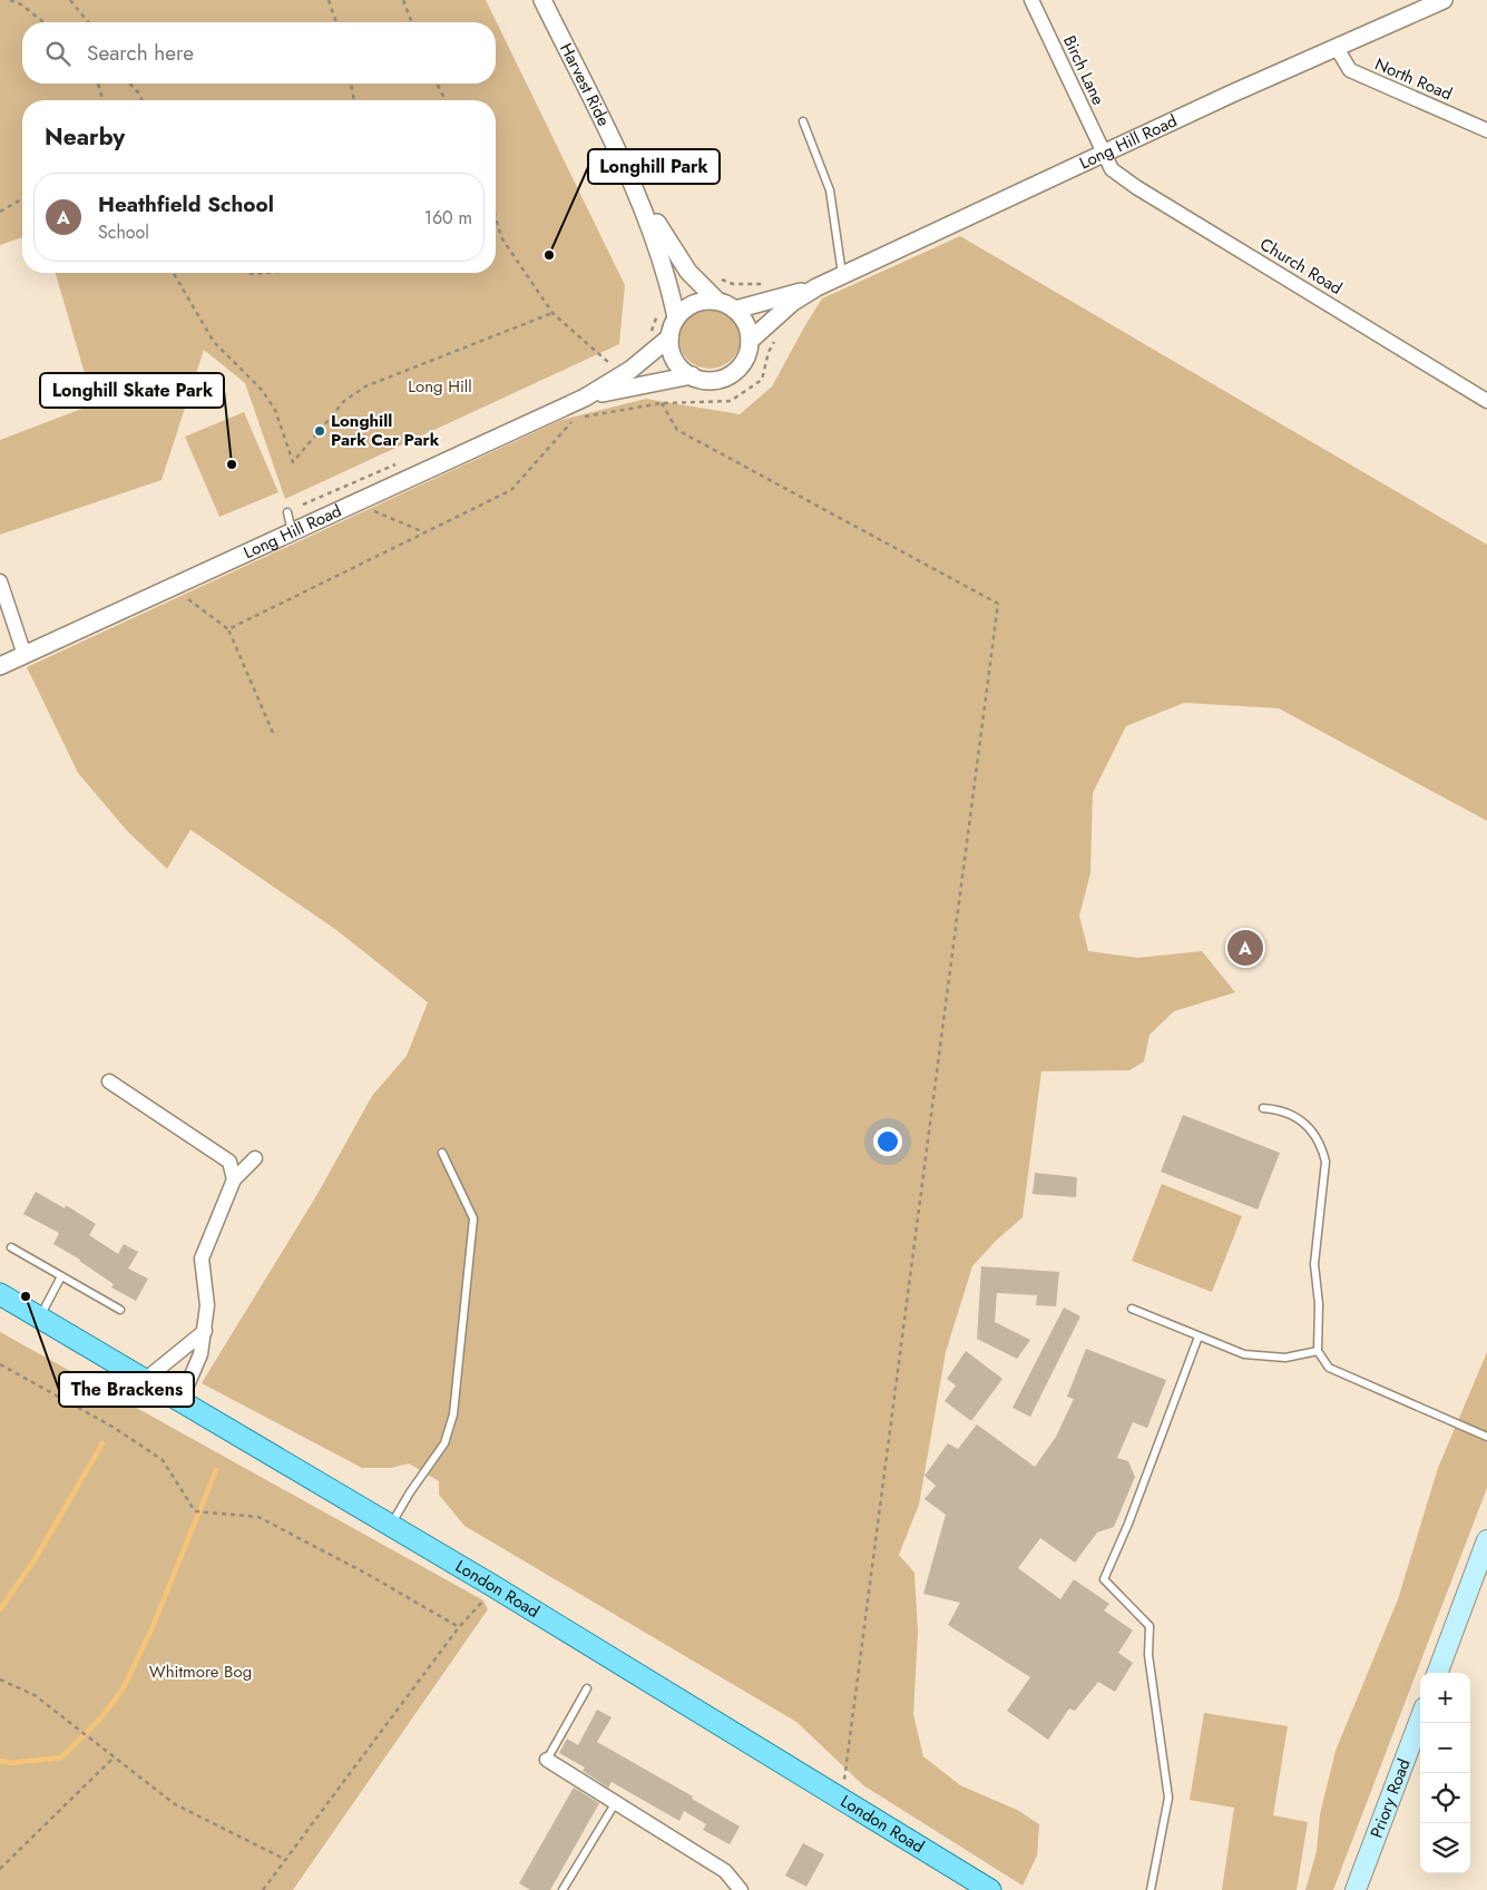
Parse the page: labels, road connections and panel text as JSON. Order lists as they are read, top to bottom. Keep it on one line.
{"streets":{"main road":["London Road","Priory Road"],"street":["Birch Lane","North Road","Harvest Ride","Long Hill Road","Church Road"]},"crossings":[["Birch Lane","Long Hill Road"],["Birch Lane","Church Road"],["North Road","Long Hill Road"],["Harvest Ride","Long Hill Road"],["Long Hill Road","Church Road"]],"parks":["Long Hill","Whitmore Bog"],"places":["Longhill Park","Longhill Park Car Park","Longhill Skate Park","The Brackens"],"page":{"search":"Search here","heading":"Nearby","list":[{"mark":"A","name":"Heathfield School","note":"School","value":"160 m"}],"pins":"A","map_buttons":["+","−"]}}
